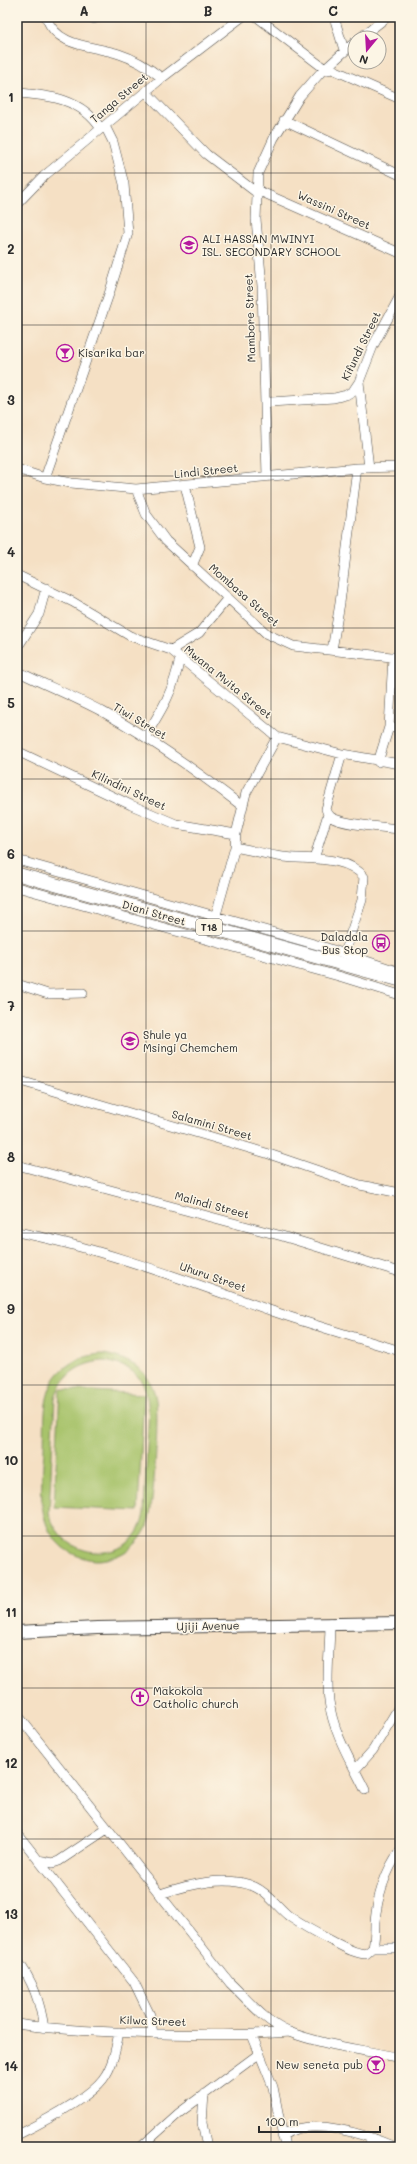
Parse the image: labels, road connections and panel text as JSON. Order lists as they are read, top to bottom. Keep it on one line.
{"streets":{"main road":["T18","Ujiji Avenue"],"street":["Tanga Street","Wassini Street","Mambore Street","Kifundi Street","Lindi Street","Mombasa Street","Mwana Mvita Street","Tiwi Street","Kilindini Street","Diani Street","Salamini Street","Malindi Street","Uhuru Street","Kilwa Street"]},"crossings":[["Tanga Street","Wassini Street"],["Wassini Street","Mambore Street"],["Mambore Street","Kifundi Street"],["Lindi Street","Mombasa Street"]],"places":{"school or university":["ALI HASSAN MWINYI ISL. SECONDARY SCHOOL","Shule ya Msingi Chemchem"],"bar":["Kisarika bar","New seneta pub"],"bus stop":["Daladala Bus Stop"],"church":["Makokola Catholic church"]},"scale_bar":"100 m","north":"bottom","grid":{"columns":["A","B","C"],"rows":["1","2","3","4","5","6","7","8","9","10","11","12","13","14"]}}
